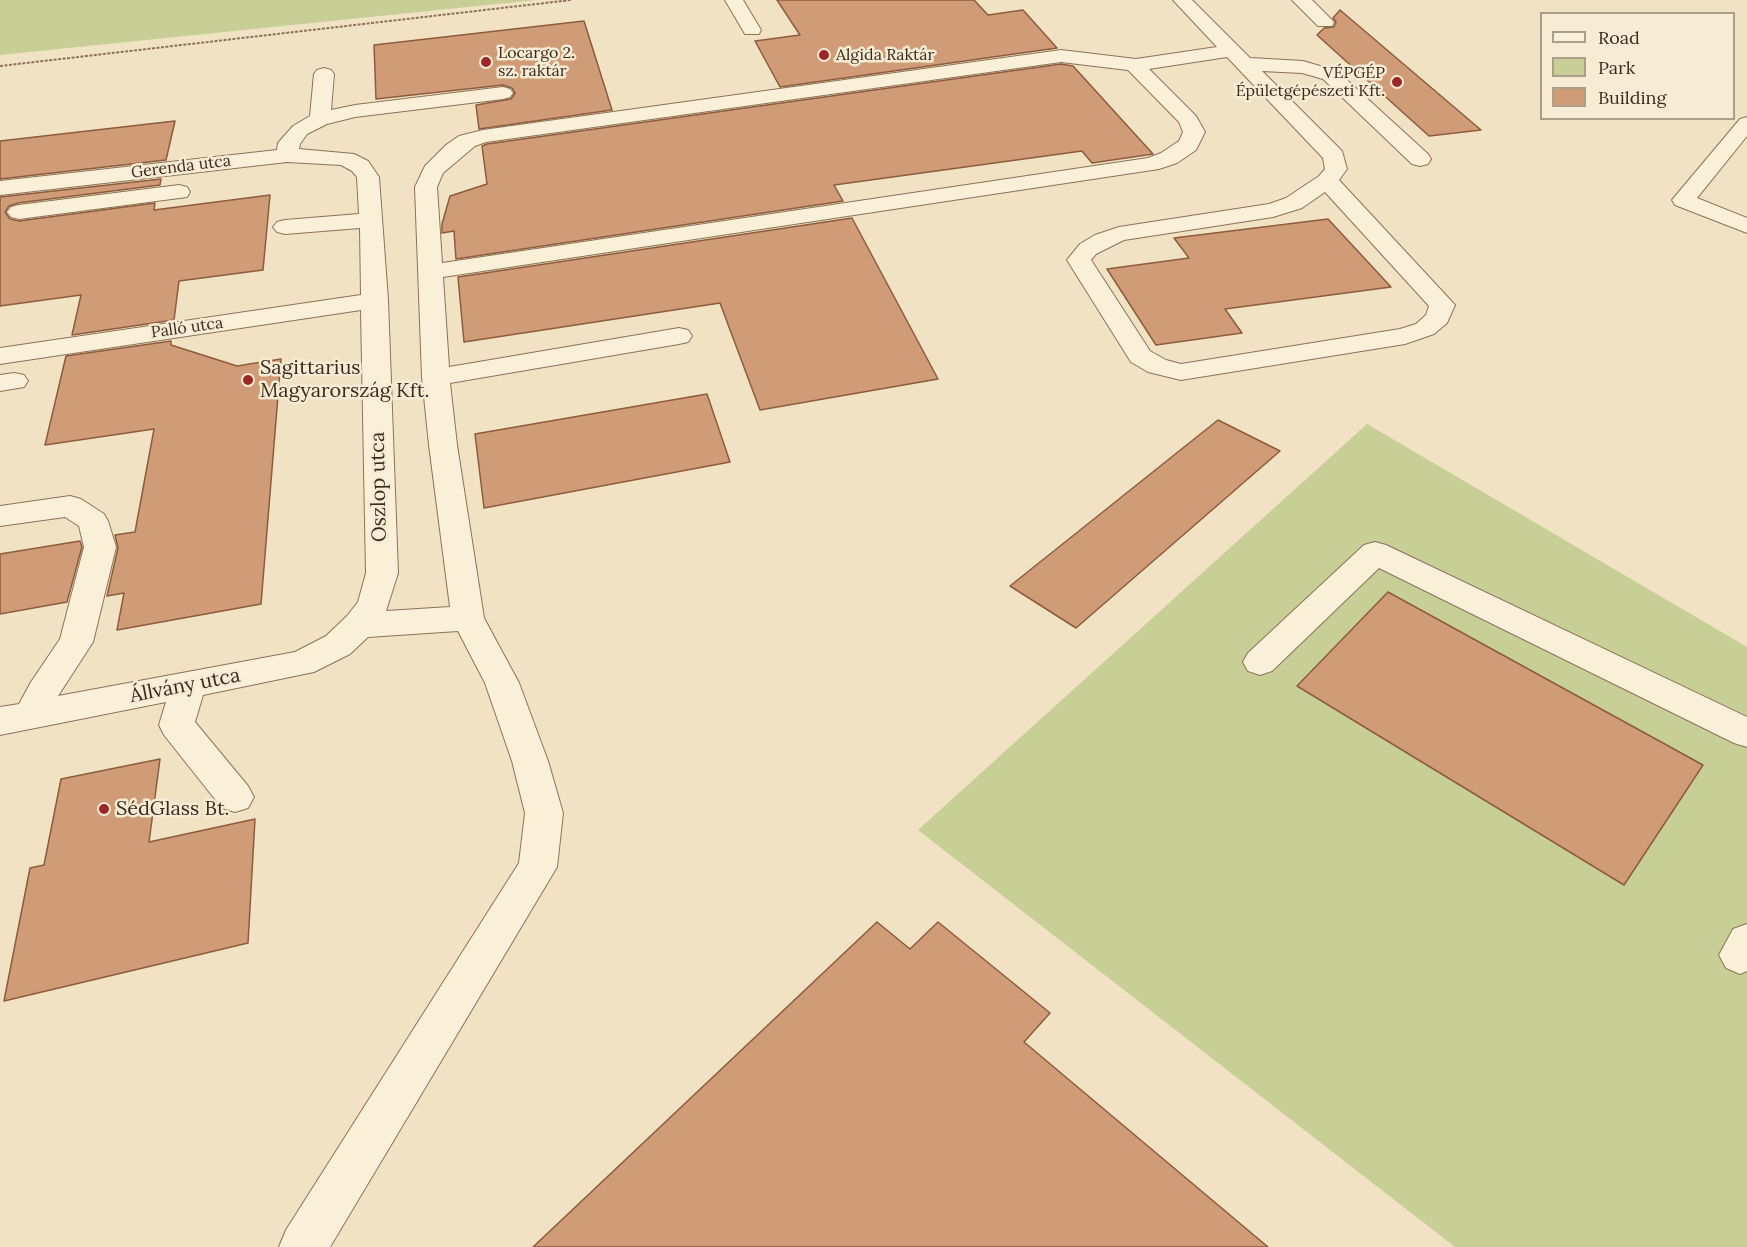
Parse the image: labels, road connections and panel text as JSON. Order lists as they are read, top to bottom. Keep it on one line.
{"streets":{"street":["Gerenda utca","Palló utca","Oszlop utca","Állvány utca"]},"crossings":[["Gerenda utca","Oszlop utca"],["Palló utca","Oszlop utca"],["Oszlop utca","Állvány utca"]],"places":["Algida Raktár","Locargo 2. sz. raktár","VÉPGÉP Épületgépészeti Kft.","Sagittarius Magyarország Kft.","SédGlass Bt."],"legend":["Road","Park","Building"]}
